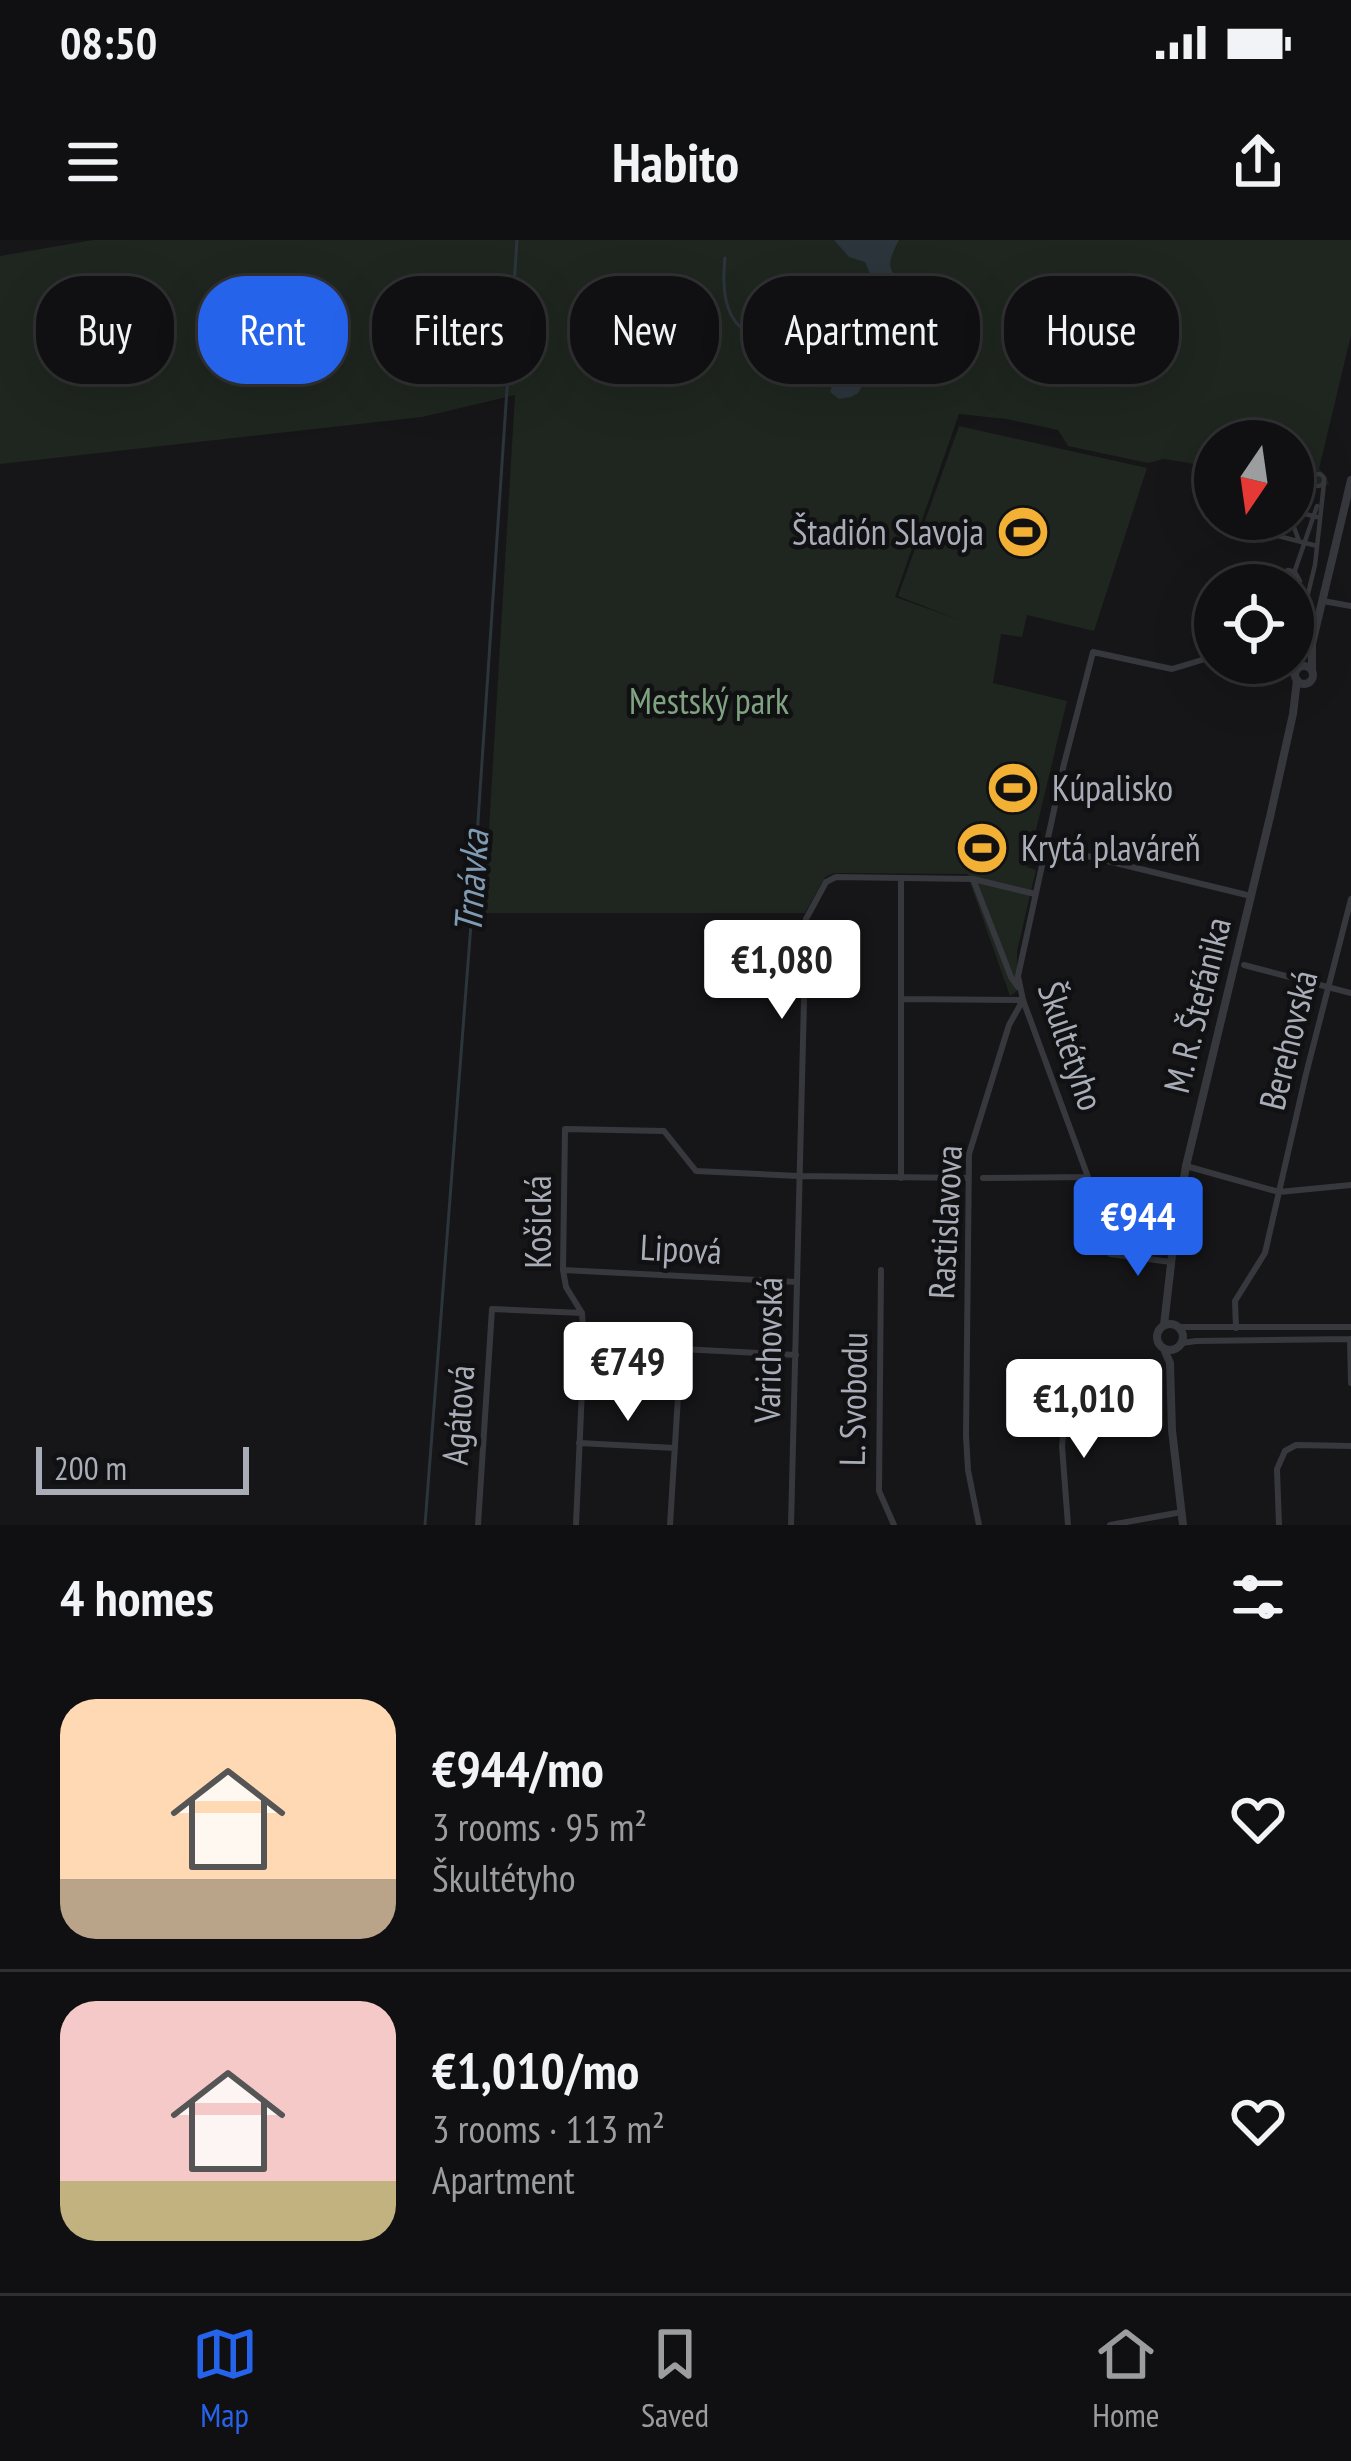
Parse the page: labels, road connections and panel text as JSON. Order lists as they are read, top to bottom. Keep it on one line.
{"streets":{"street":["M. R. Štefánika","Berehovská","Škultétyho","Košická","Rastislavova","Lipová","Varichovská","L. Svobodu","Agátová"]},"crossings":[["M. R. Štefánika","Škultétyho"],["Škultétyho","Rastislavova"],["Košická","Lipová"],["Košická","Varichovská"],["Košická","Agátová"],["Lipová","Varichovská"]],"water":["Trnávka"],"parks":["Mestský park"],"places":{"sports":["Štadión Slavoja","Kúpalisko","Krytá plaváreň"]},"scale_bar":"200 m","north":"bottom","page":{"status":"08:50","header":"Habito","chip":["Buy","Rent","Filters","New","Apartment","House"],"price":["€1,080","€944","€749","€1,010"],"scale":"200 m","heading":"4 homes","list":[{"name":"€944/mo","note":"3 rooms · 95 m² · Škultétyho"},{"name":"€1,010/mo","note":"3 rooms · 113 m² · Apartment"}],"tabs":["Map","Saved","Home"]}}
